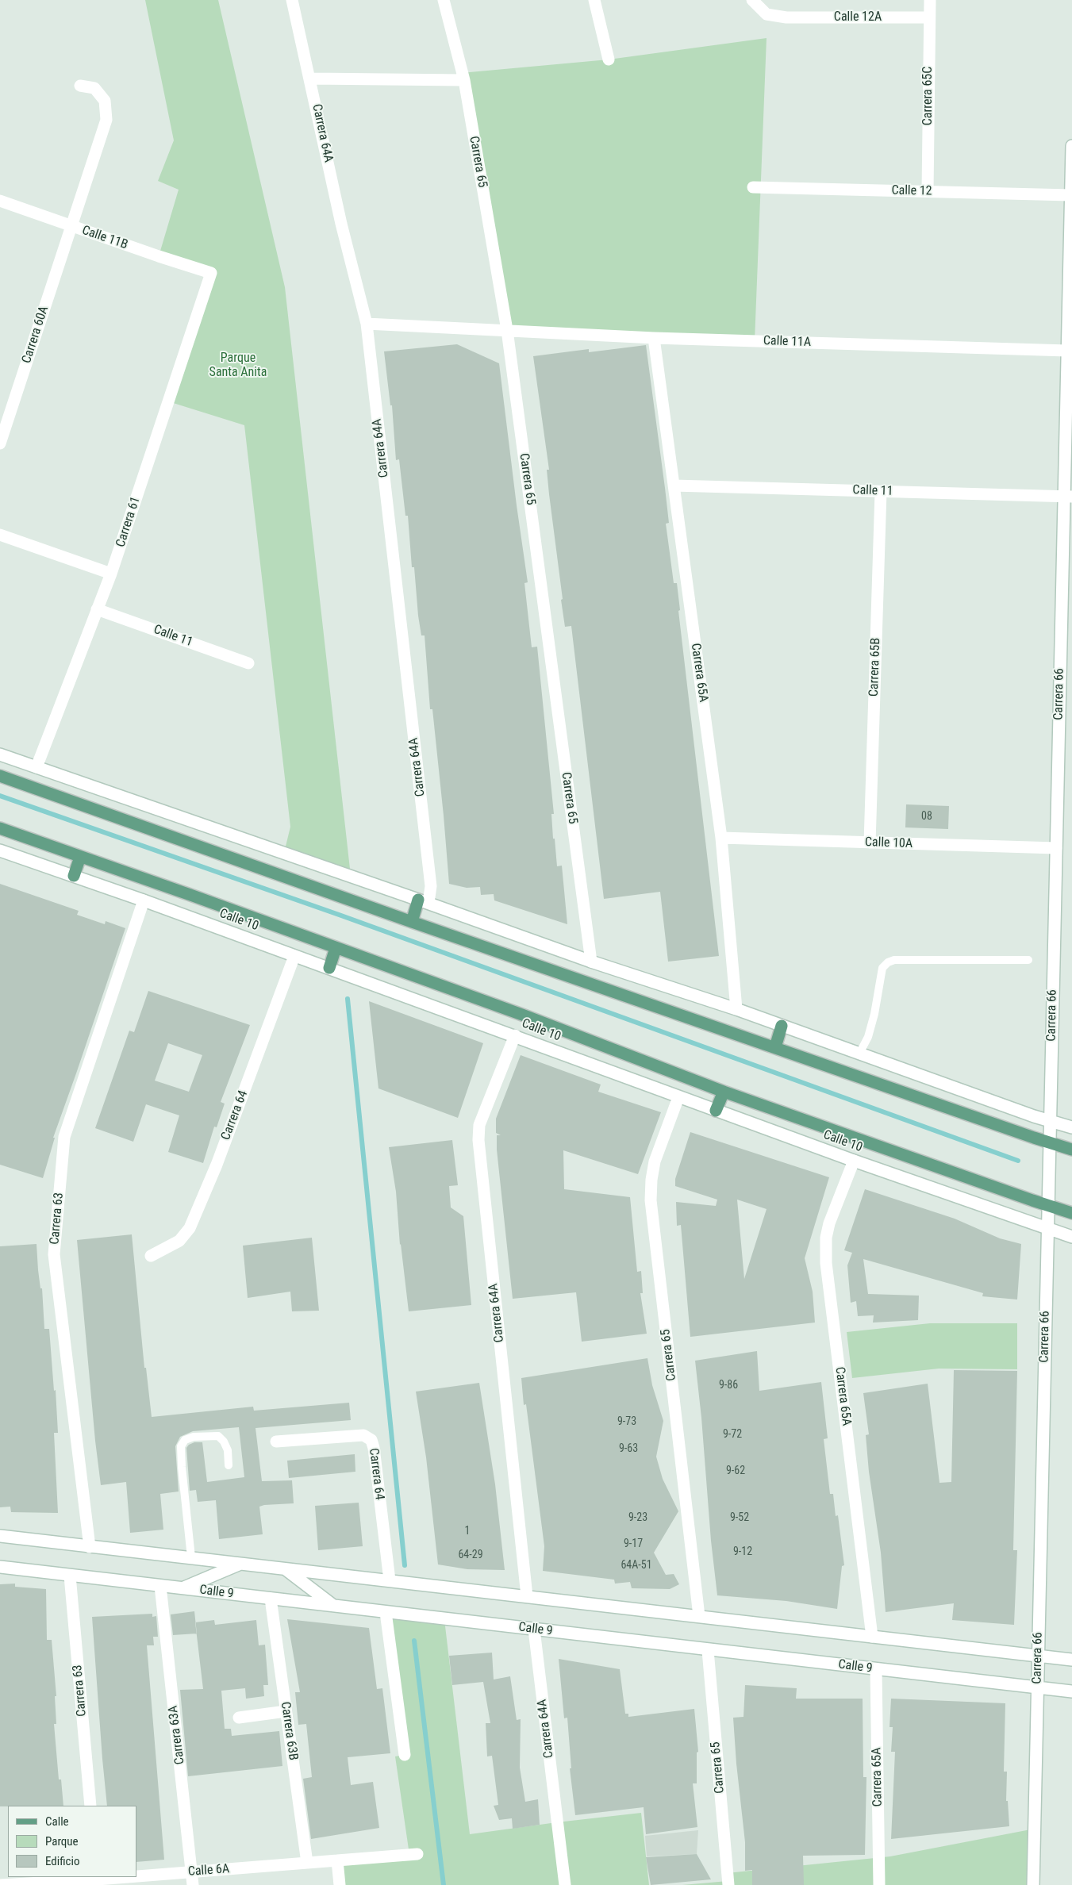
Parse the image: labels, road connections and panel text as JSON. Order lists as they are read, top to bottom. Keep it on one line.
{"streets":{"main road":["Calle 10"],"street":["Calle 12A","Carrera 65C","Carrera 64A","Carrera 65","Calle 12","Calle 11B","Carrera 60A","Calle 11A","Calle 11","Carrera 61","Carrera 65B","Carrera 65A","Carrera 66","Calle 10A","Carrera 64","Carrera 63","Calle 9","Carrera 63B","Carrera 63A","Calle 6A"]},"crossings":[["Calle 12A","Carrera 65C"],["Carrera 65C","Calle 12"],["Carrera 64A","Calle 11A"],["Carrera 64A","Calle 10"],["Carrera 64A","Calle 9"],["Carrera 65","Calle 11A"],["Carrera 65","Calle 10"],["Carrera 65","Calle 9"],["Calle 12","Carrera 66"],["Calle 11B","Carrera 60A"],["Calle 11B","Carrera 61"],["Calle 11A","Carrera 65A"],["Calle 11A","Carrera 66"],["Calle 11","Carrera 61"],["Calle 11","Carrera 65B"],["Calle 11","Carrera 65A"],["Calle 11","Carrera 66"],["Carrera 65B","Calle 10A"],["Carrera 65A","Calle 10A"],["Carrera 65A","Calle 10"],["Carrera 65A","Calle 9"],["Carrera 66","Calle 10A"],["Carrera 66","Calle 10"],["Carrera 66","Calle 9"],["Calle 10","Carrera 64"],["Calle 10","Carrera 63"],["Carrera 63","Calle 9"],["Calle 9","Carrera 63B"],["Calle 9","Carrera 63A"],["Carrera 63B","Calle 6A"],["Carrera 63A","Calle 6A"]],"parks":["Parque Santa Anita"],"house_numbers":["08","9-86","9-73","9-72","9-63","9-62","9-23","9-52","1","9-17","9-12","64-29","64A-51"],"legend":["Calle","Parque","Edificio"]}
